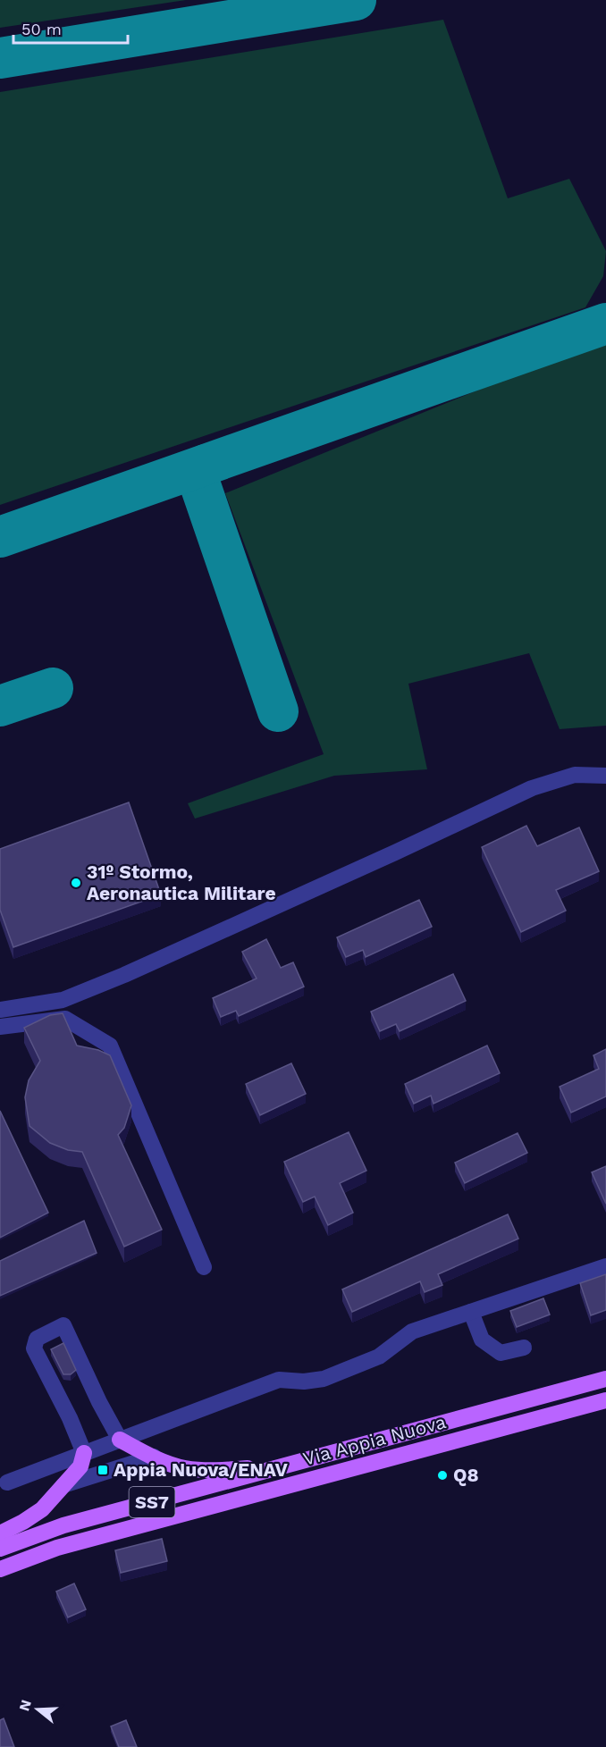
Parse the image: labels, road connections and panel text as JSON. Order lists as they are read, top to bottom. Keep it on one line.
{"streets":{"main road":["Via Appia Nuova","SS7"]},"places":{"other":["31º Stormo, Aeronautica Militare","Q8"],"transit":["Appia Nuova/ENAV"]},"scale_bar":"50 m","north":"left"}
